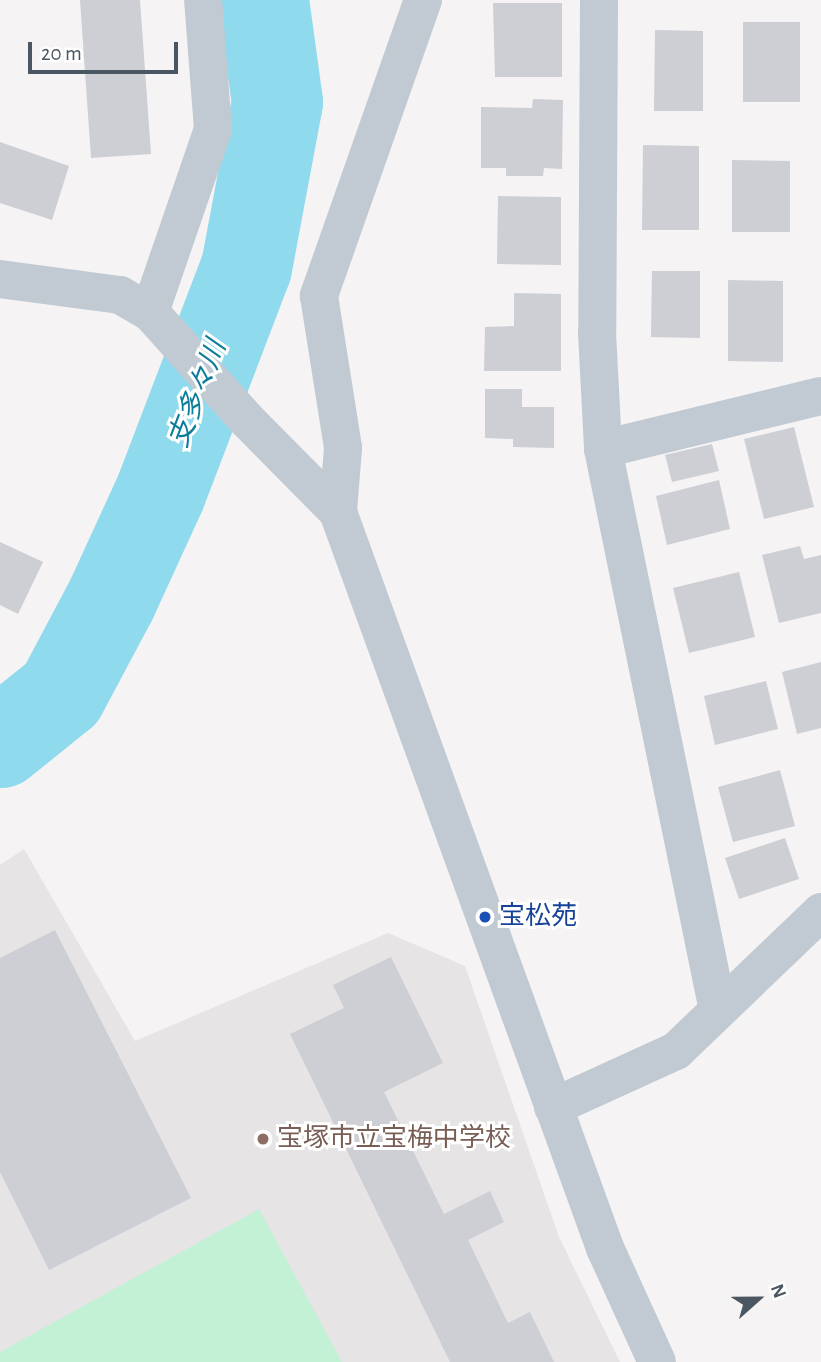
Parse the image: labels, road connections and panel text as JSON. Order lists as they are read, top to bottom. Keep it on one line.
{"water":["支多々川"],"places":["宝松苑","宝塚市立宝梅中学校"],"scale_bar":"20 m","north":"right"}
